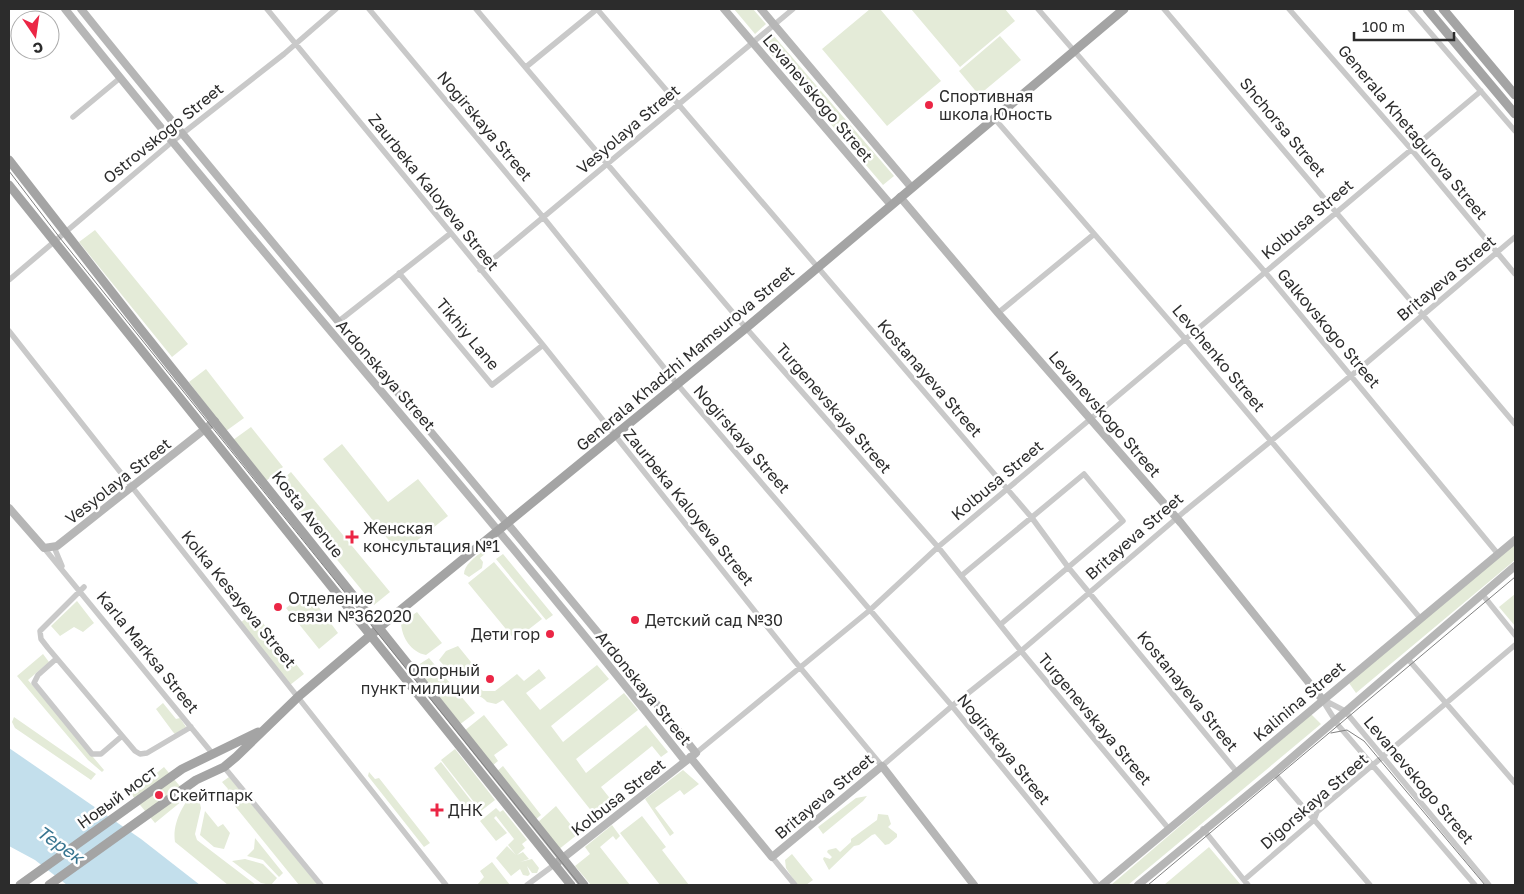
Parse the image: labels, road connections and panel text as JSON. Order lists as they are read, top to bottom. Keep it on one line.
{"streets":{"main road":["Generala Khadzhi Mamsurova Street","Kosta Avenue","Новый мост"],"street":["Levanevskogo Street","Nogirskaya Street","Shchorsa Street","Vesyolaya Street","Generala Khetagurova Street","Ostrovskogo Street","Zaurbeka Kaloyeva Street","Kolbusa Street","Britayeva Street","Galkovskogo Street","Tikhiy Lane","Levchenko Street","Ardonskaya Street","Kostanayeva Street","Turgenevskaya Street","Kolka Kesayeva Street","Karla Marksa Street","Kalinina Street","Digorskaya Street"]},"crossings":[["Levanevskogo Street","Vesyolaya Street"],["Levanevskogo Street","Kolbusa Street"],["Levanevskogo Street","Britayeva Street"],["Levanevskogo Street","Generala Khadzhi Mamsurova Street"],["Levanevskogo Street","Kalinina Street"],["Levanevskogo Street","Digorskaya Street"],["Nogirskaya Street","Vesyolaya Street"],["Nogirskaya Street","Kolbusa Street"],["Nogirskaya Street","Britayeva Street"],["Nogirskaya Street","Generala Khadzhi Mamsurova Street"],["Shchorsa Street","Kolbusa Street"],["Shchorsa Street","Britayeva Street"],["Vesyolaya Street","Zaurbeka Kaloyeva Street"],["Vesyolaya Street","Kostanayeva Street"],["Vesyolaya Street","Turgenevskaya Street"],["Vesyolaya Street","Kosta Avenue"],["Vesyolaya Street","Kolka Kesayeva Street"],["Vesyolaya Street","Karla Marksa Street"],["Generala Khetagurova Street","Kolbusa Street"],["Generala Khetagurova Street","Britayeva Street"],["Ostrovskogo Street","Zaurbeka Kaloyeva Street"],["Ostrovskogo Street","Ardonskaya Street"],["Ostrovskogo Street","Kosta Avenue"],["Zaurbeka Kaloyeva Street","Kolbusa Street"],["Zaurbeka Kaloyeva Street","Britayeva Street"],["Zaurbeka Kaloyeva Street","Tikhiy Lane"],["Zaurbeka Kaloyeva Street","Generala Khadzhi Mamsurova Street"],["Kolbusa Street","Galkovskogo Street"],["Kolbusa Street","Levchenko Street"],["Kolbusa Street","Ardonskaya Street"],["Kolbusa Street","Kostanayeva Street"],["Kolbusa Street","Turgenevskaya Street"],["Kolbusa Street","Kosta Avenue"],["Britayeva Street","Galkovskogo Street"],["Britayeva Street","Levchenko Street"],["Britayeva Street","Ardonskaya Street"],["Britayeva Street","Kostanayeva Street"],["Britayeva Street","Turgenevskaya Street"],["Galkovskogo Street","Generala Khadzhi Mamsurova Street"],["Galkovskogo Street","Kalinina Street"],["Generala Khadzhi Mamsurova Street","Levchenko Street"],["Generala Khadzhi Mamsurova Street","Ardonskaya Street"],["Generala Khadzhi Mamsurova Street","Kostanayeva Street"],["Generala Khadzhi Mamsurova Street","Turgenevskaya Street"],["Generala Khadzhi Mamsurova Street","Kosta Avenue"],["Generala Khadzhi Mamsurova Street","Kolka Kesayeva Street"],["Generala Khadzhi Mamsurova Street","Karla Marksa Street"],["Generala Khadzhi Mamsurova Street","Новый мост"],["Levchenko Street","Kalinina Street"],["Kostanayeva Street","Kalinina Street"],["Turgenevskaya Street","Kalinina Street"]],"water":["Терек"],"places":{"other":["Спортивная школа Юность","Отделение связи №362020","Детский сад №30","Дети гор","Опорный пункт милиции","Скейтпарк"],"health":["Женская консультация №1","ДНК"]},"scale_bar":"100 m","north":"bottom"}
